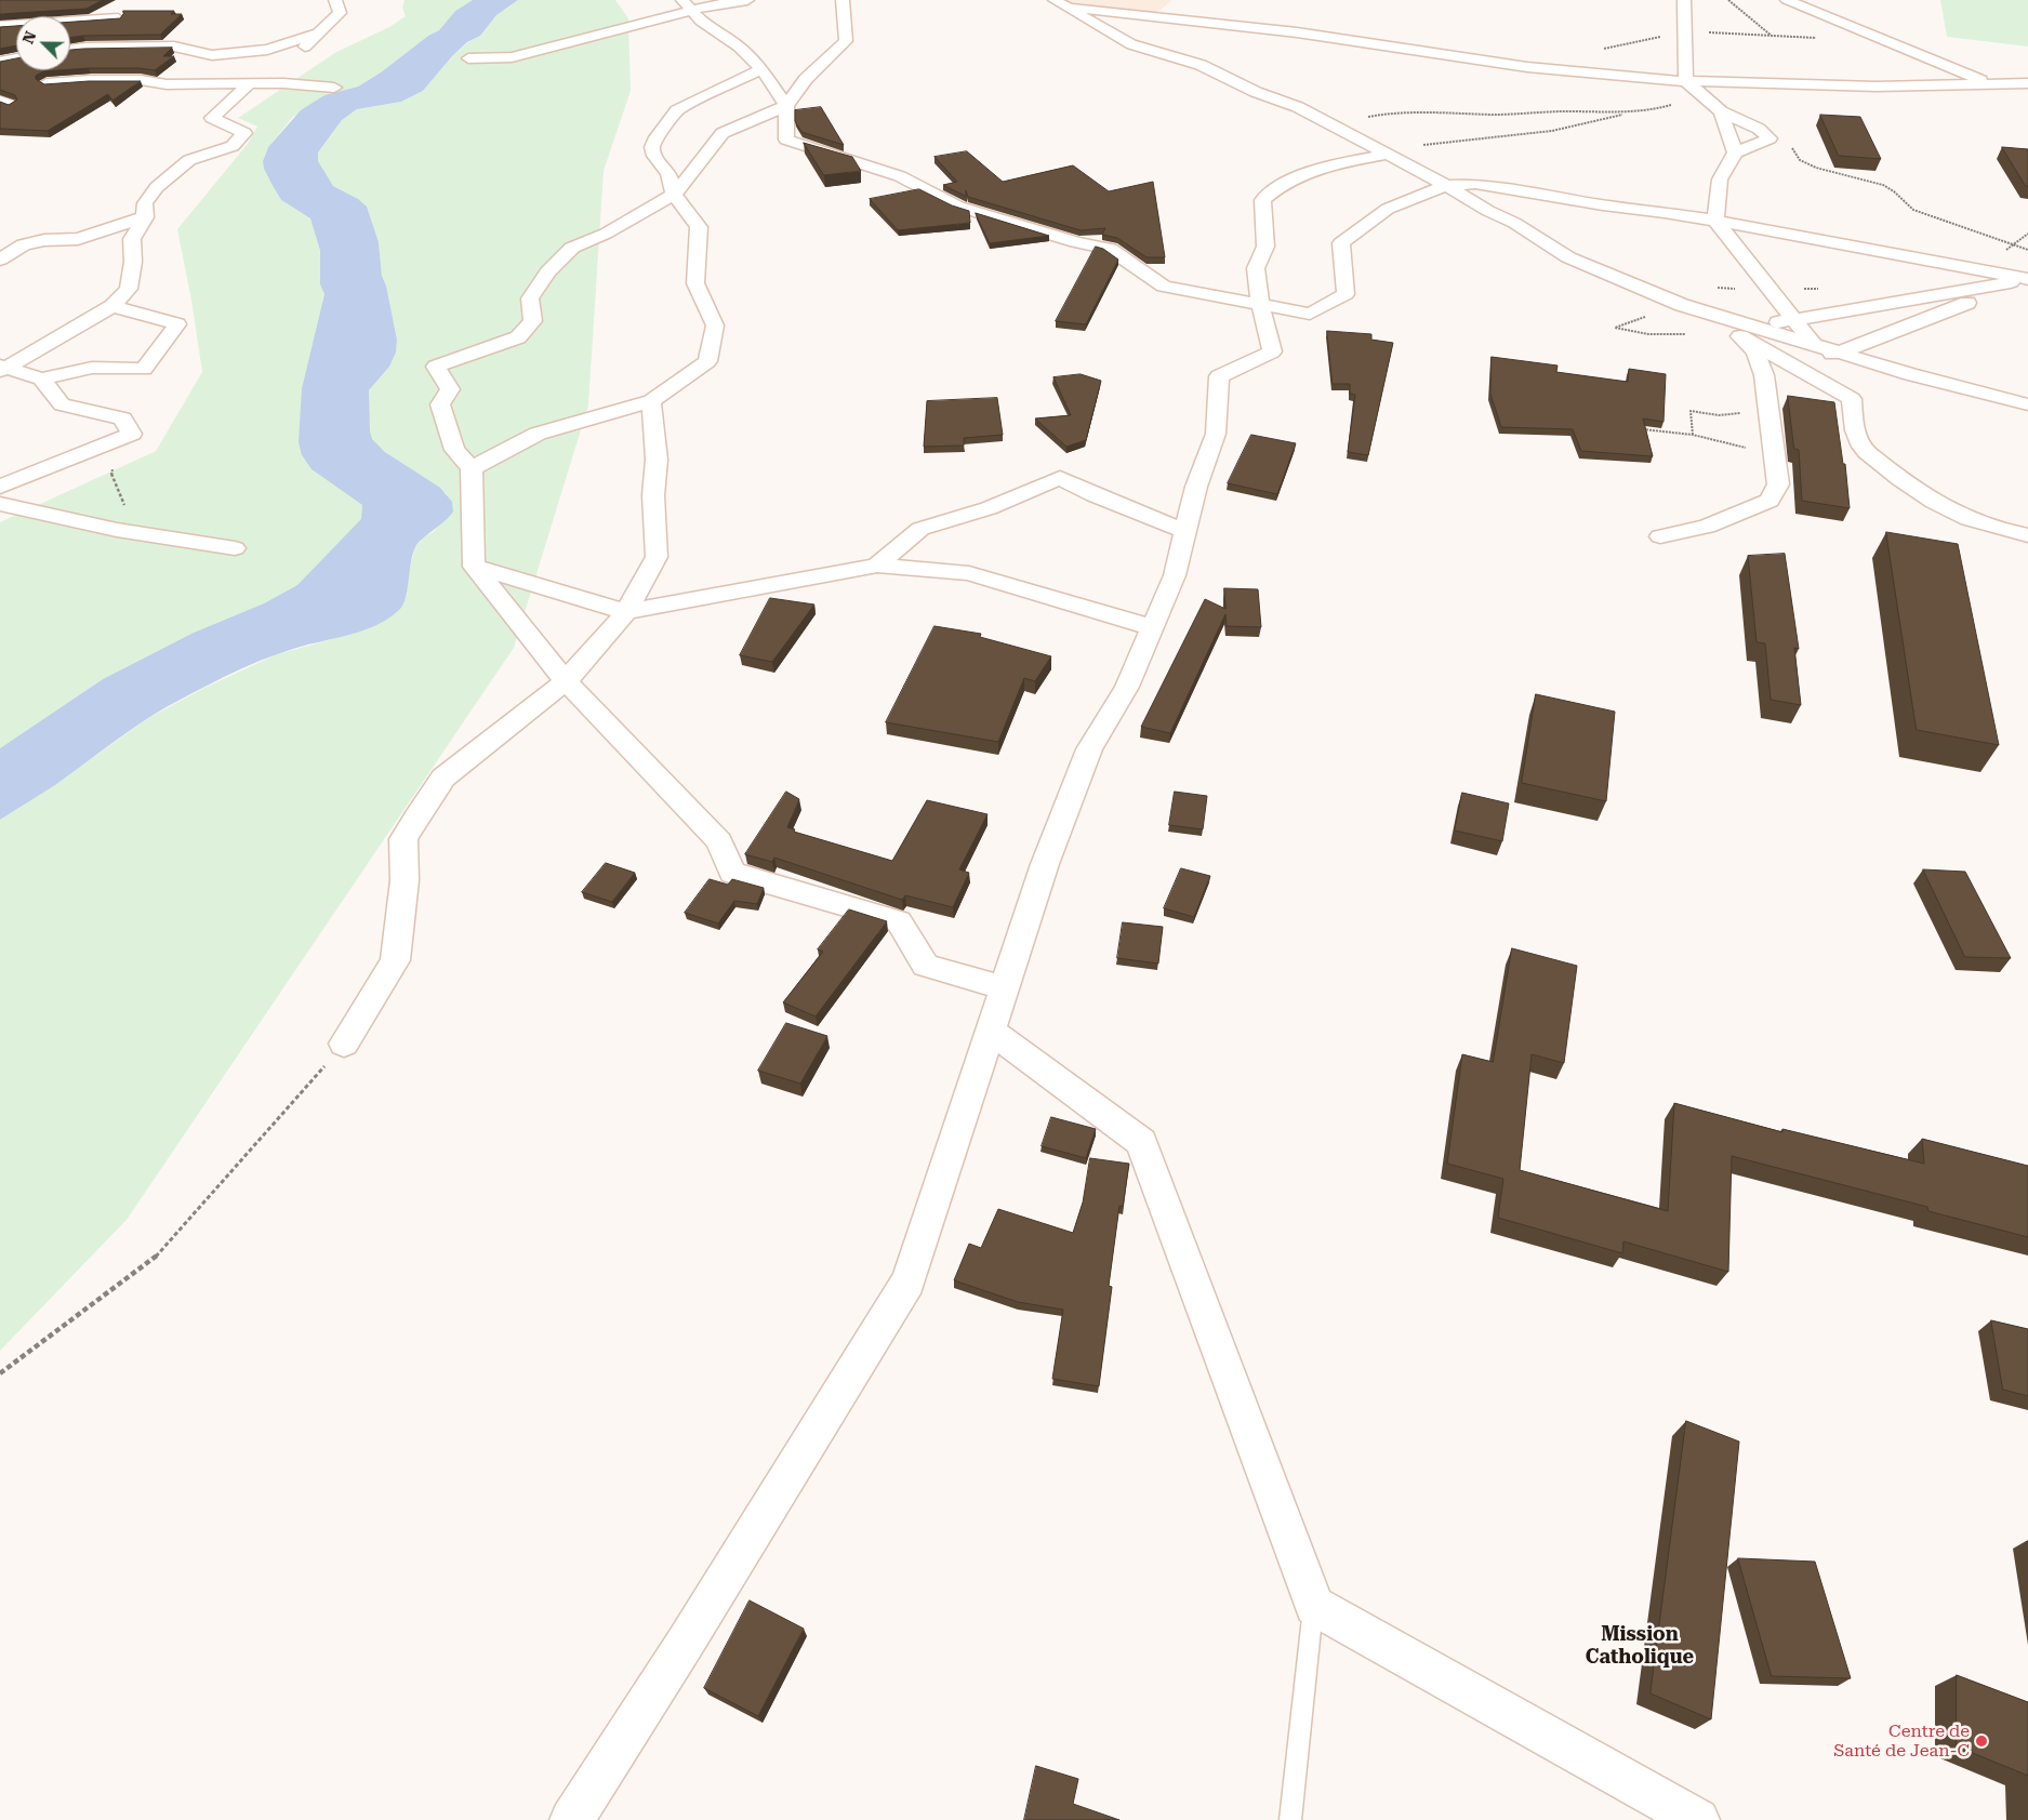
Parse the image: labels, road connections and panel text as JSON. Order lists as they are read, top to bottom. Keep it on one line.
{"districts":["Mission Catholique"],"places":["Centre de Santé de Jean-C"],"north":"top left"}
